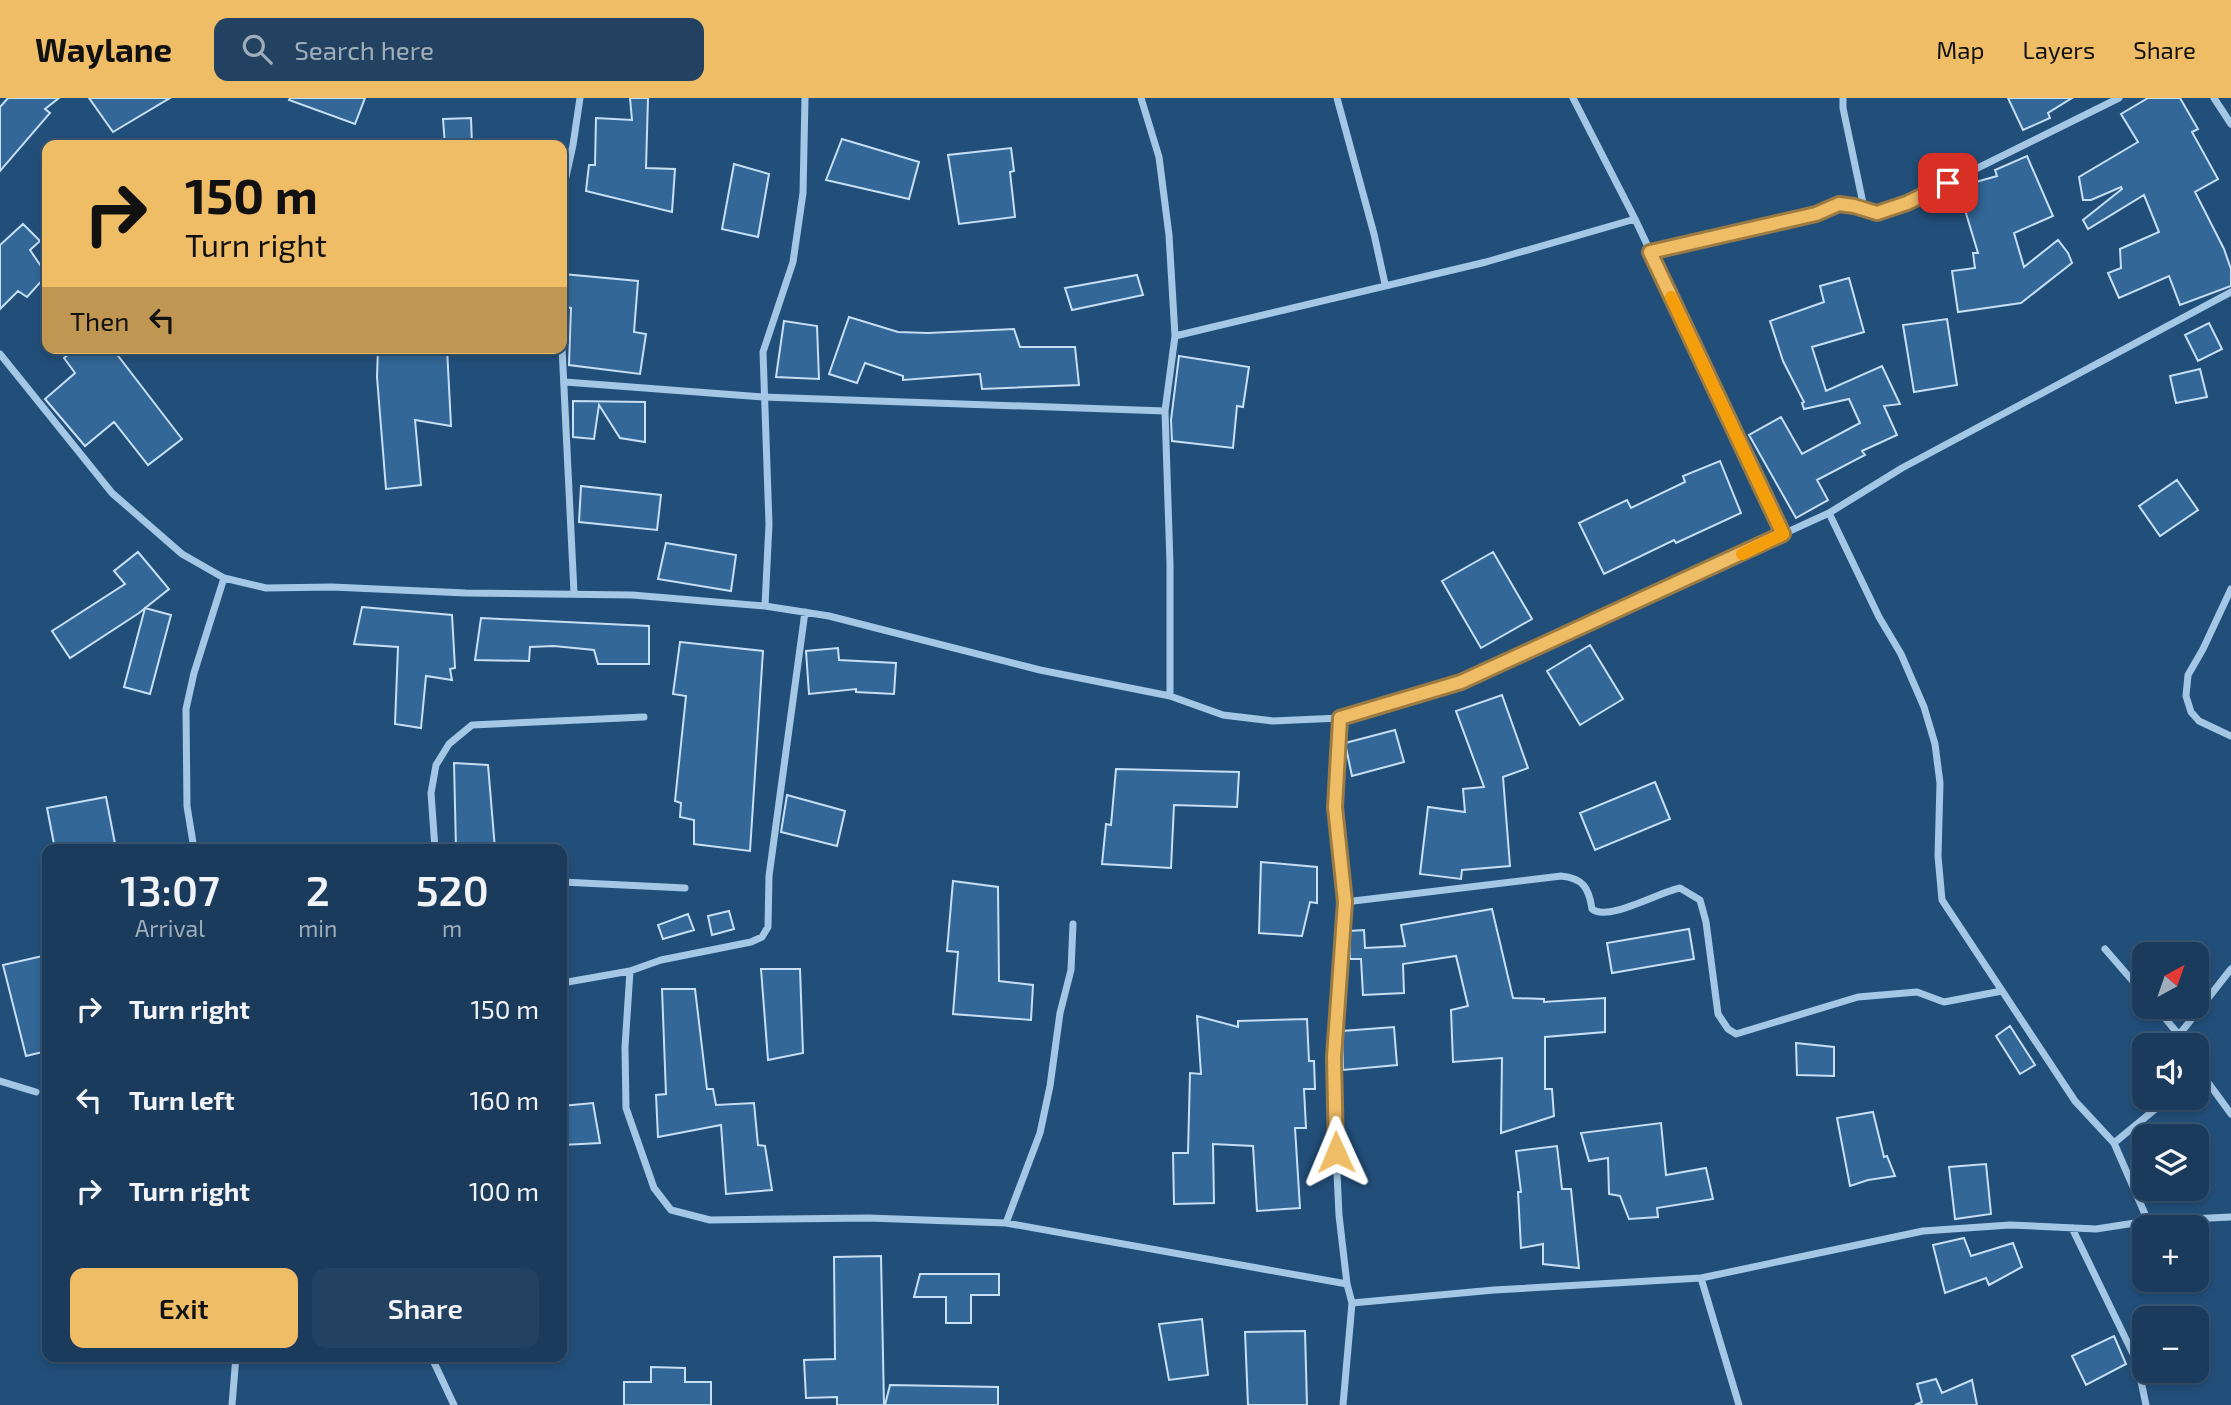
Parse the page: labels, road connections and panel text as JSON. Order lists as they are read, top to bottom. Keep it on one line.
{"north":"top right","page":{"header":"Waylane","search":"Search here","nav":["Map","Layers","Share"],"turn":["150 m","Turn right"],"then":"Then","eta":["13:07","Arrival","2","min","520","m"],"map_buttons":["+","−"],"list":[{"name":"Turn right","value":"150 m"},{"name":"Turn left","value":"160 m"},{"name":"Turn right","value":"100 m"}],"buttons":["Exit","Share"]}}
